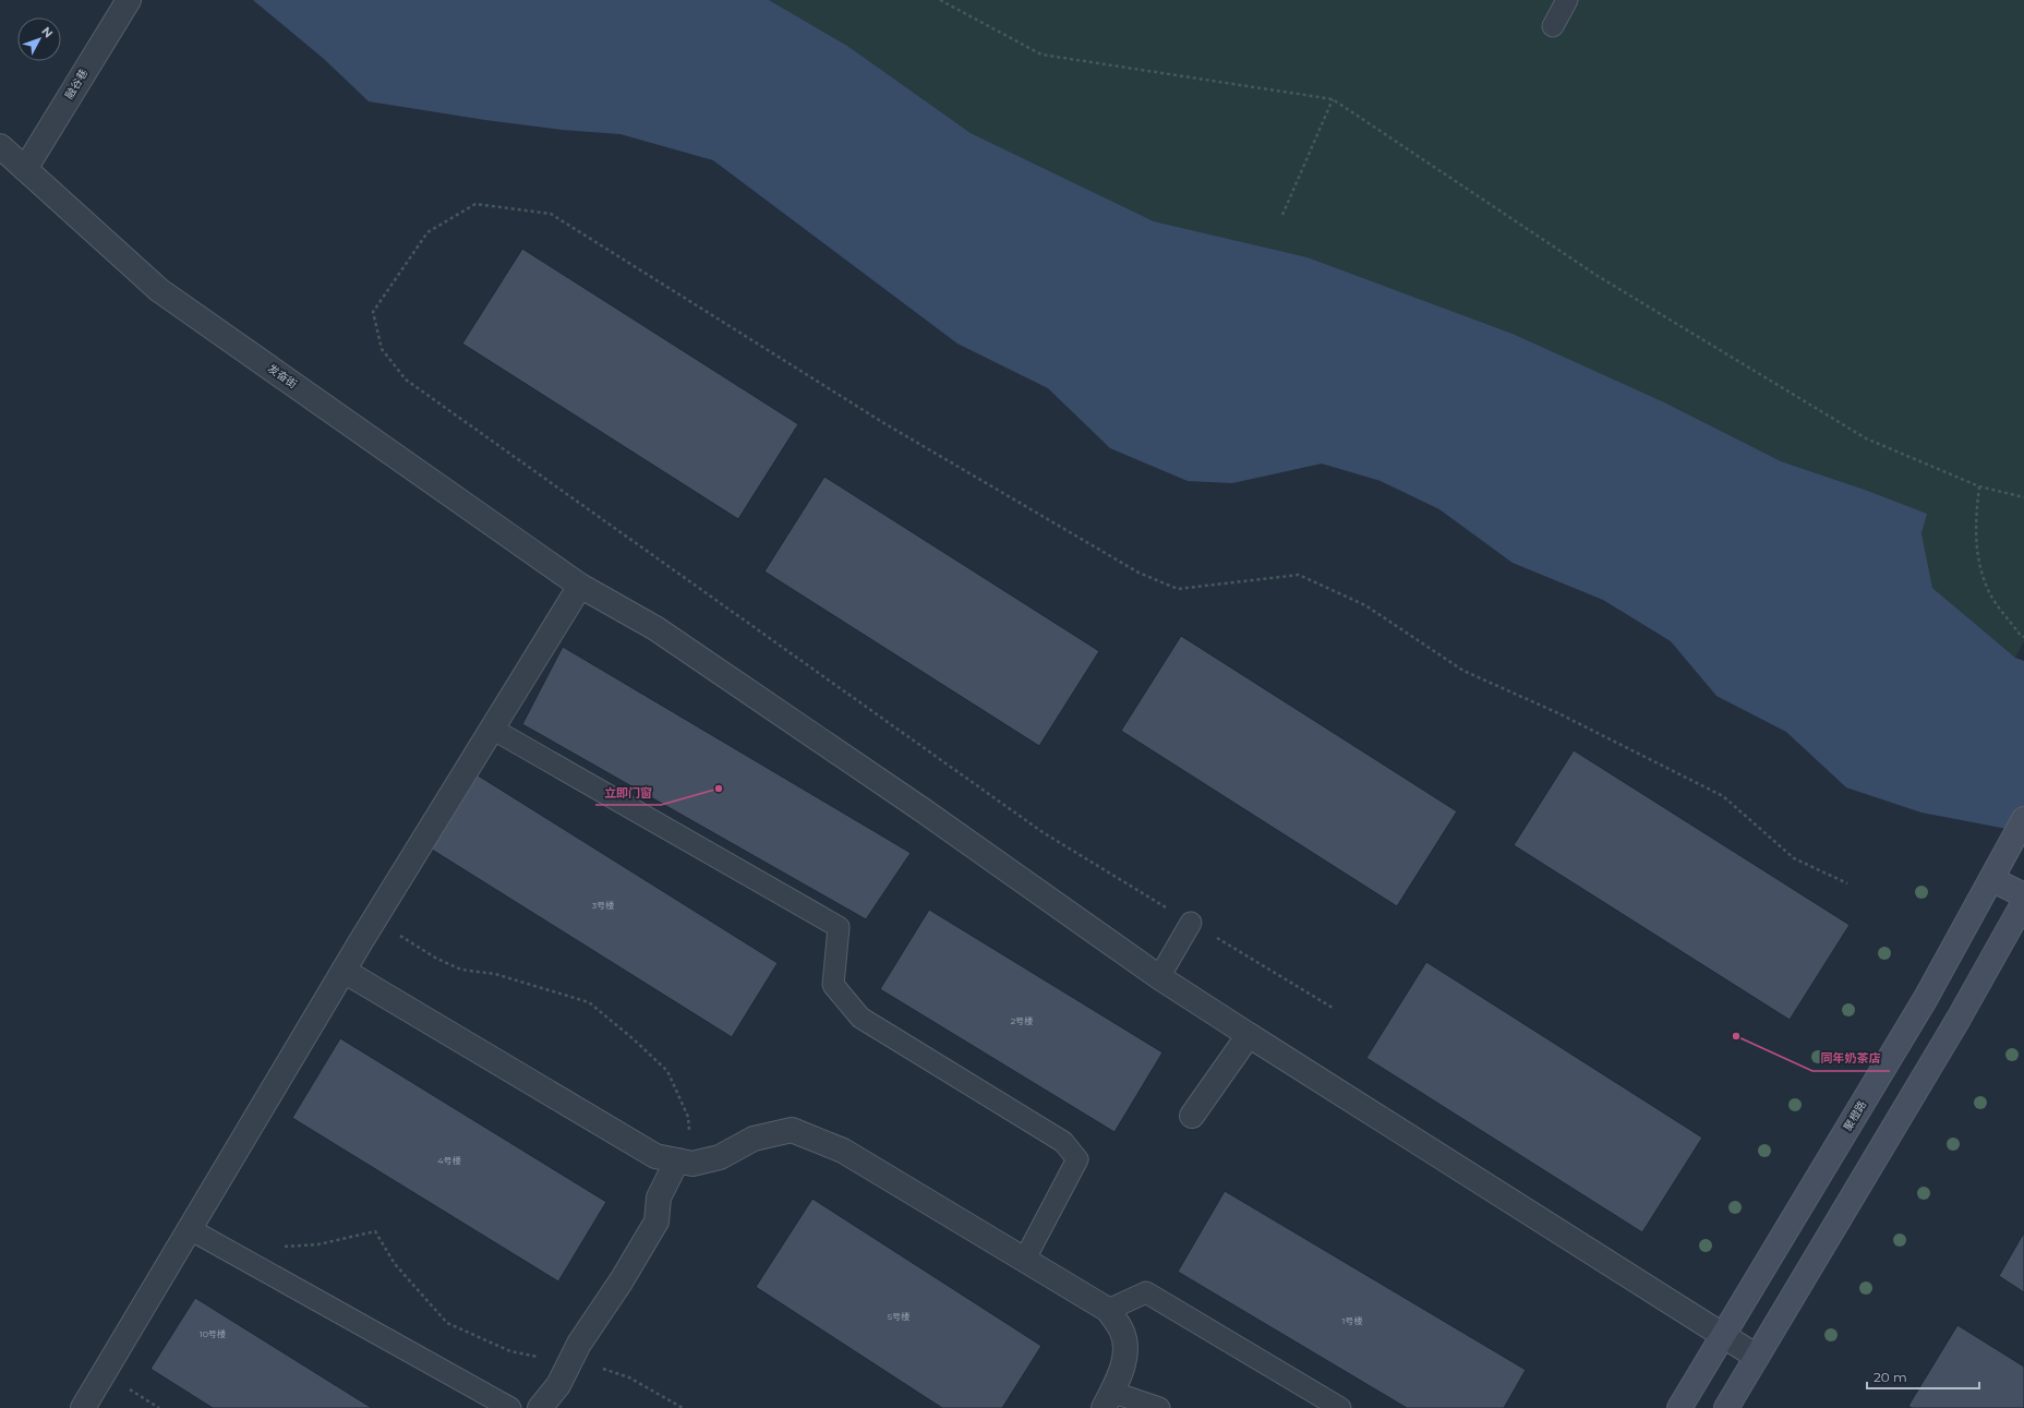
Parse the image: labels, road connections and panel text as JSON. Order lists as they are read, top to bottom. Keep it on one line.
{"streets":{"street":["融谷巷","发奋街","聚橙路"]},"crossings":[["融谷巷","发奋街"],["发奋街","聚橙路"]],"places":["立即门窗","同年奶茶店"],"house_numbers":["3号楼","2号楼","4号楼","5号楼","1号楼","10号楼"],"scale_bar":"20 m","north":"top right"}
